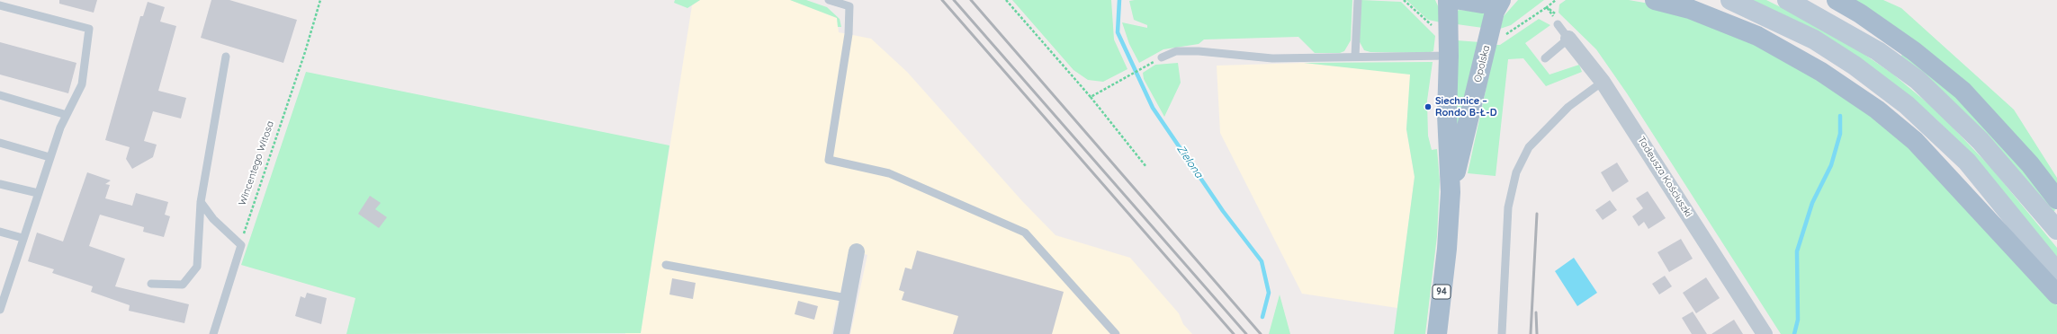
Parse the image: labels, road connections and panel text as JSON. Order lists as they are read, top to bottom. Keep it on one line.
{"streets":{"main road":["Opolska","94"],"street":["Tadeusza Kościuszki"],"path":["Wincentego Witosa"]},"crossings":[["Opolska","94"]],"water":["Zielona"],"places":["Siechnice – Rondo B-Ł-D"]}
